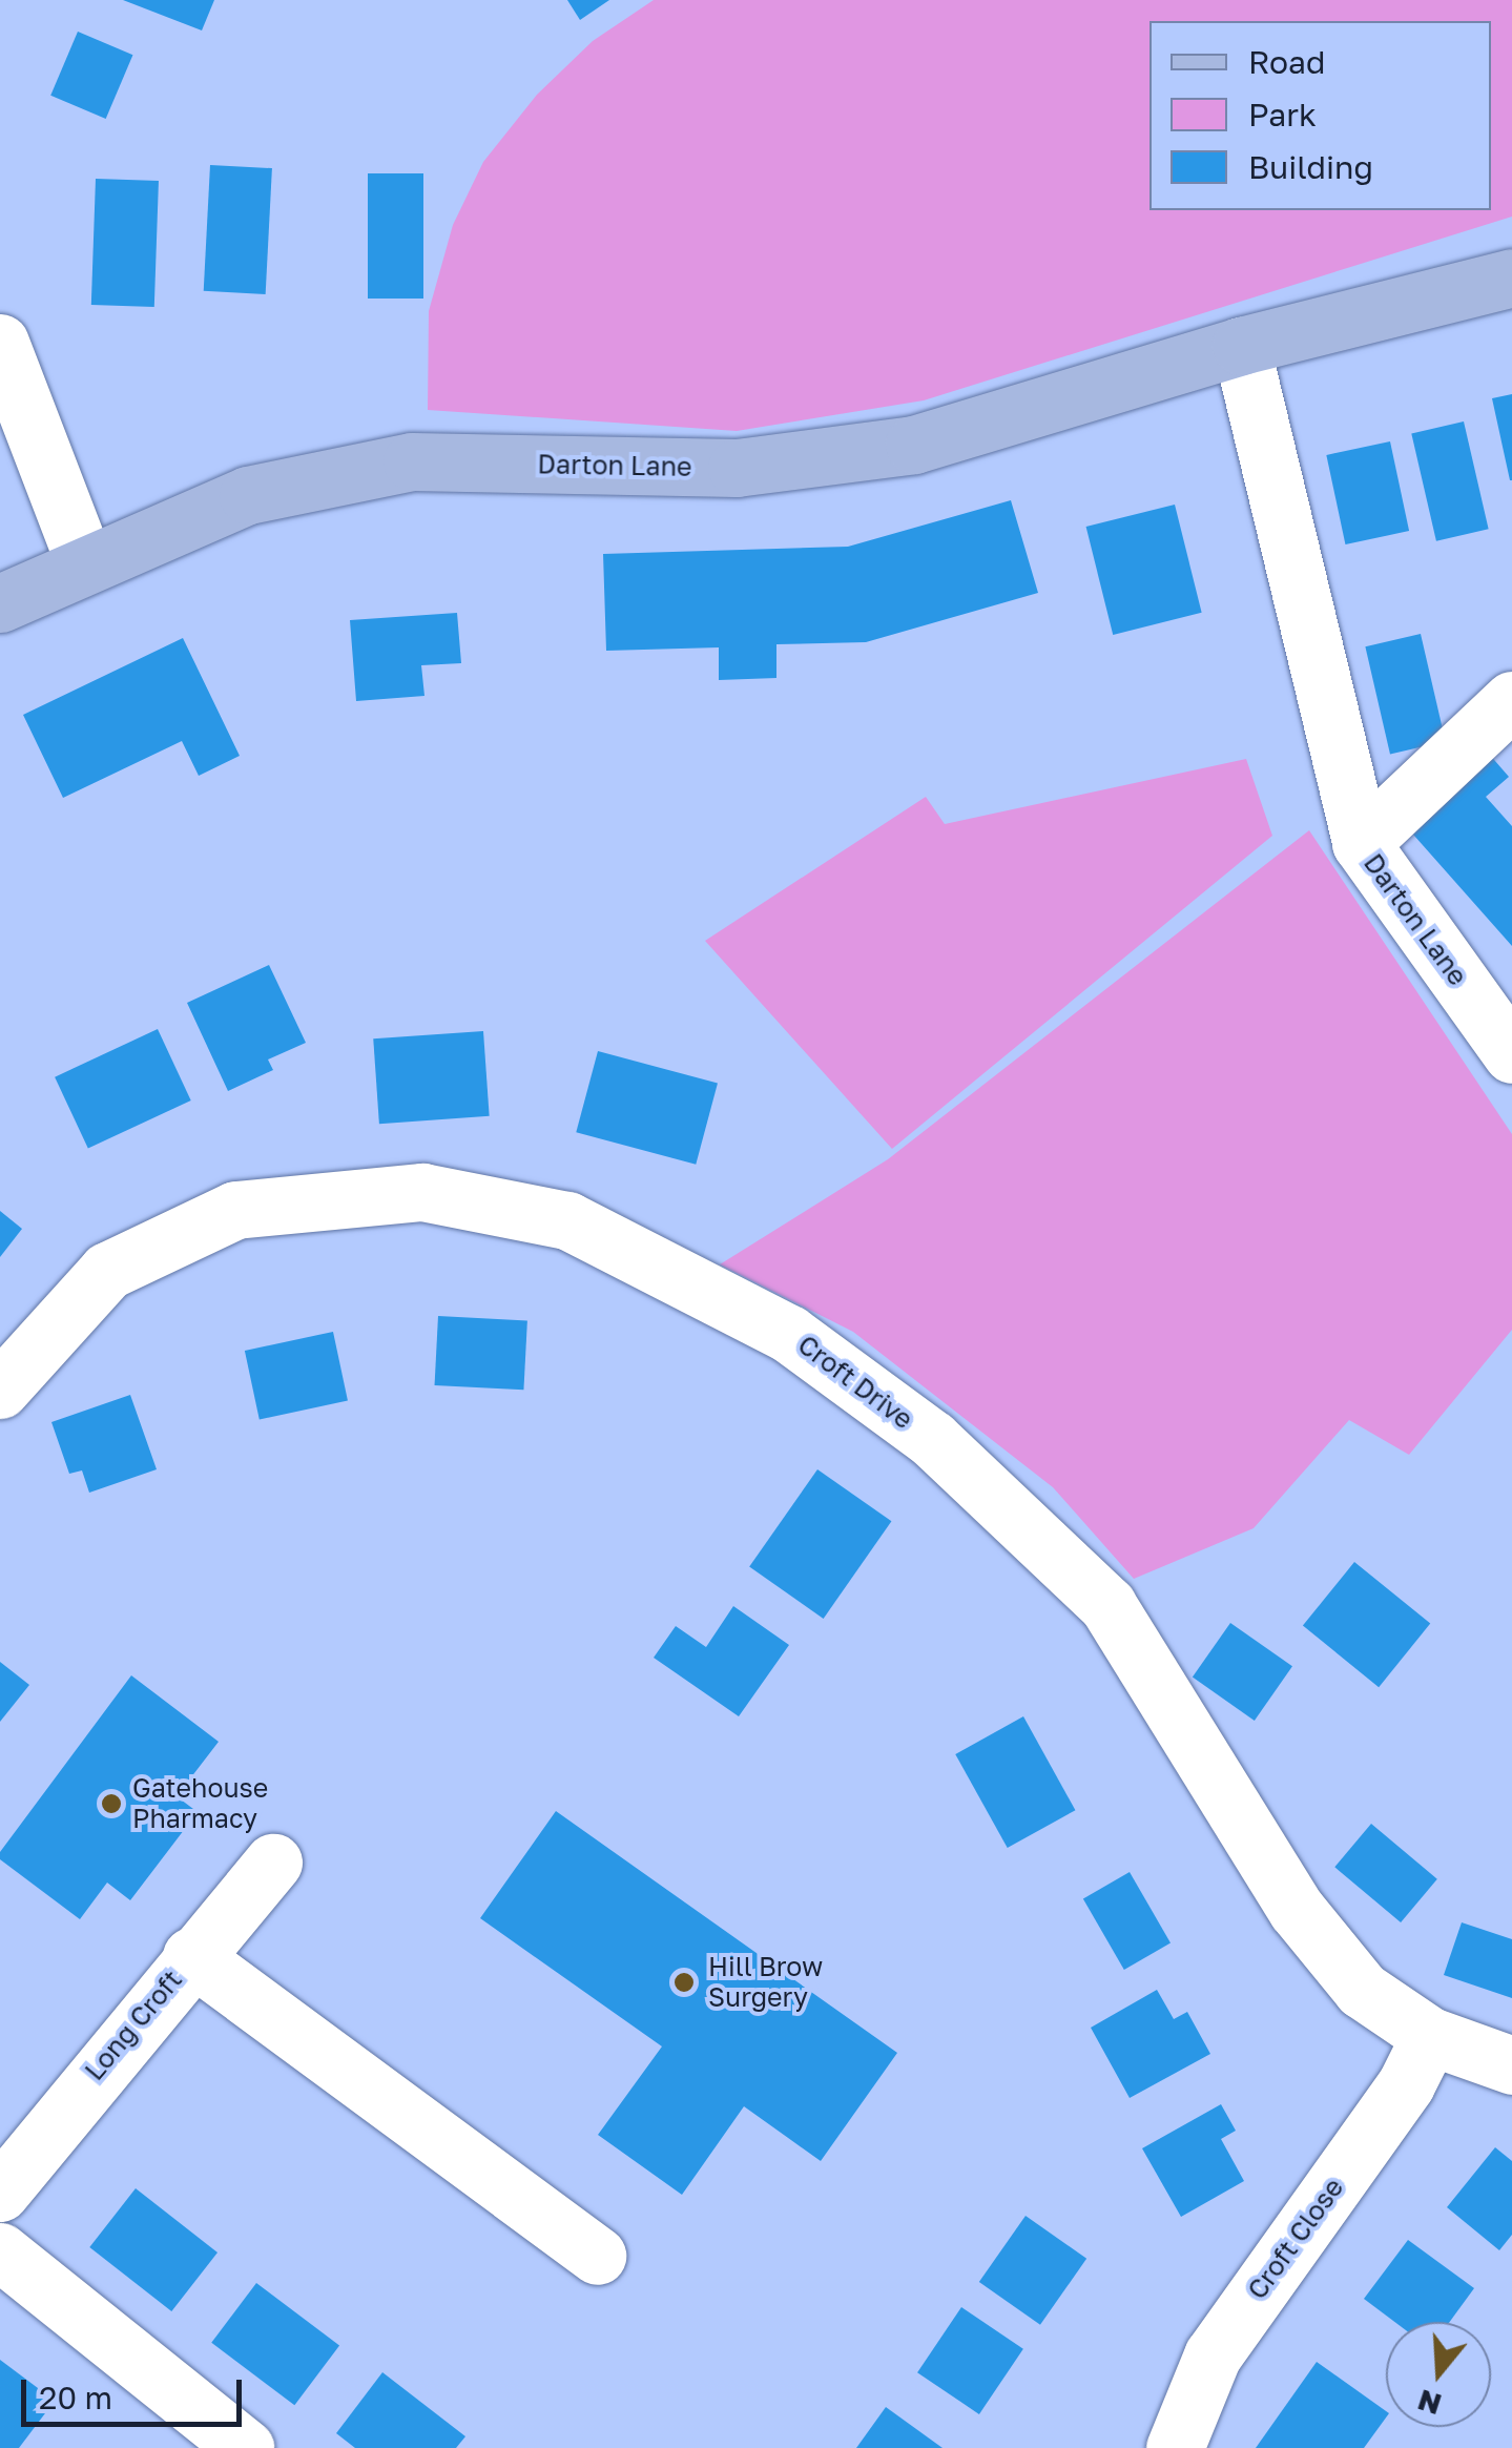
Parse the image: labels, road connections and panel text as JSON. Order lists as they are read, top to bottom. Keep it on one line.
{"streets":{"main road":["Darton Lane"],"street":["Croft Drive","Long Croft","Croft Close"]},"crossings":[["Croft Drive","Croft Close"]],"places":["Gatehouse Pharmacy","Hill Brow Surgery"],"legend":["Road","Park","Building"],"scale_bar":"20 m","north":"bottom"}
